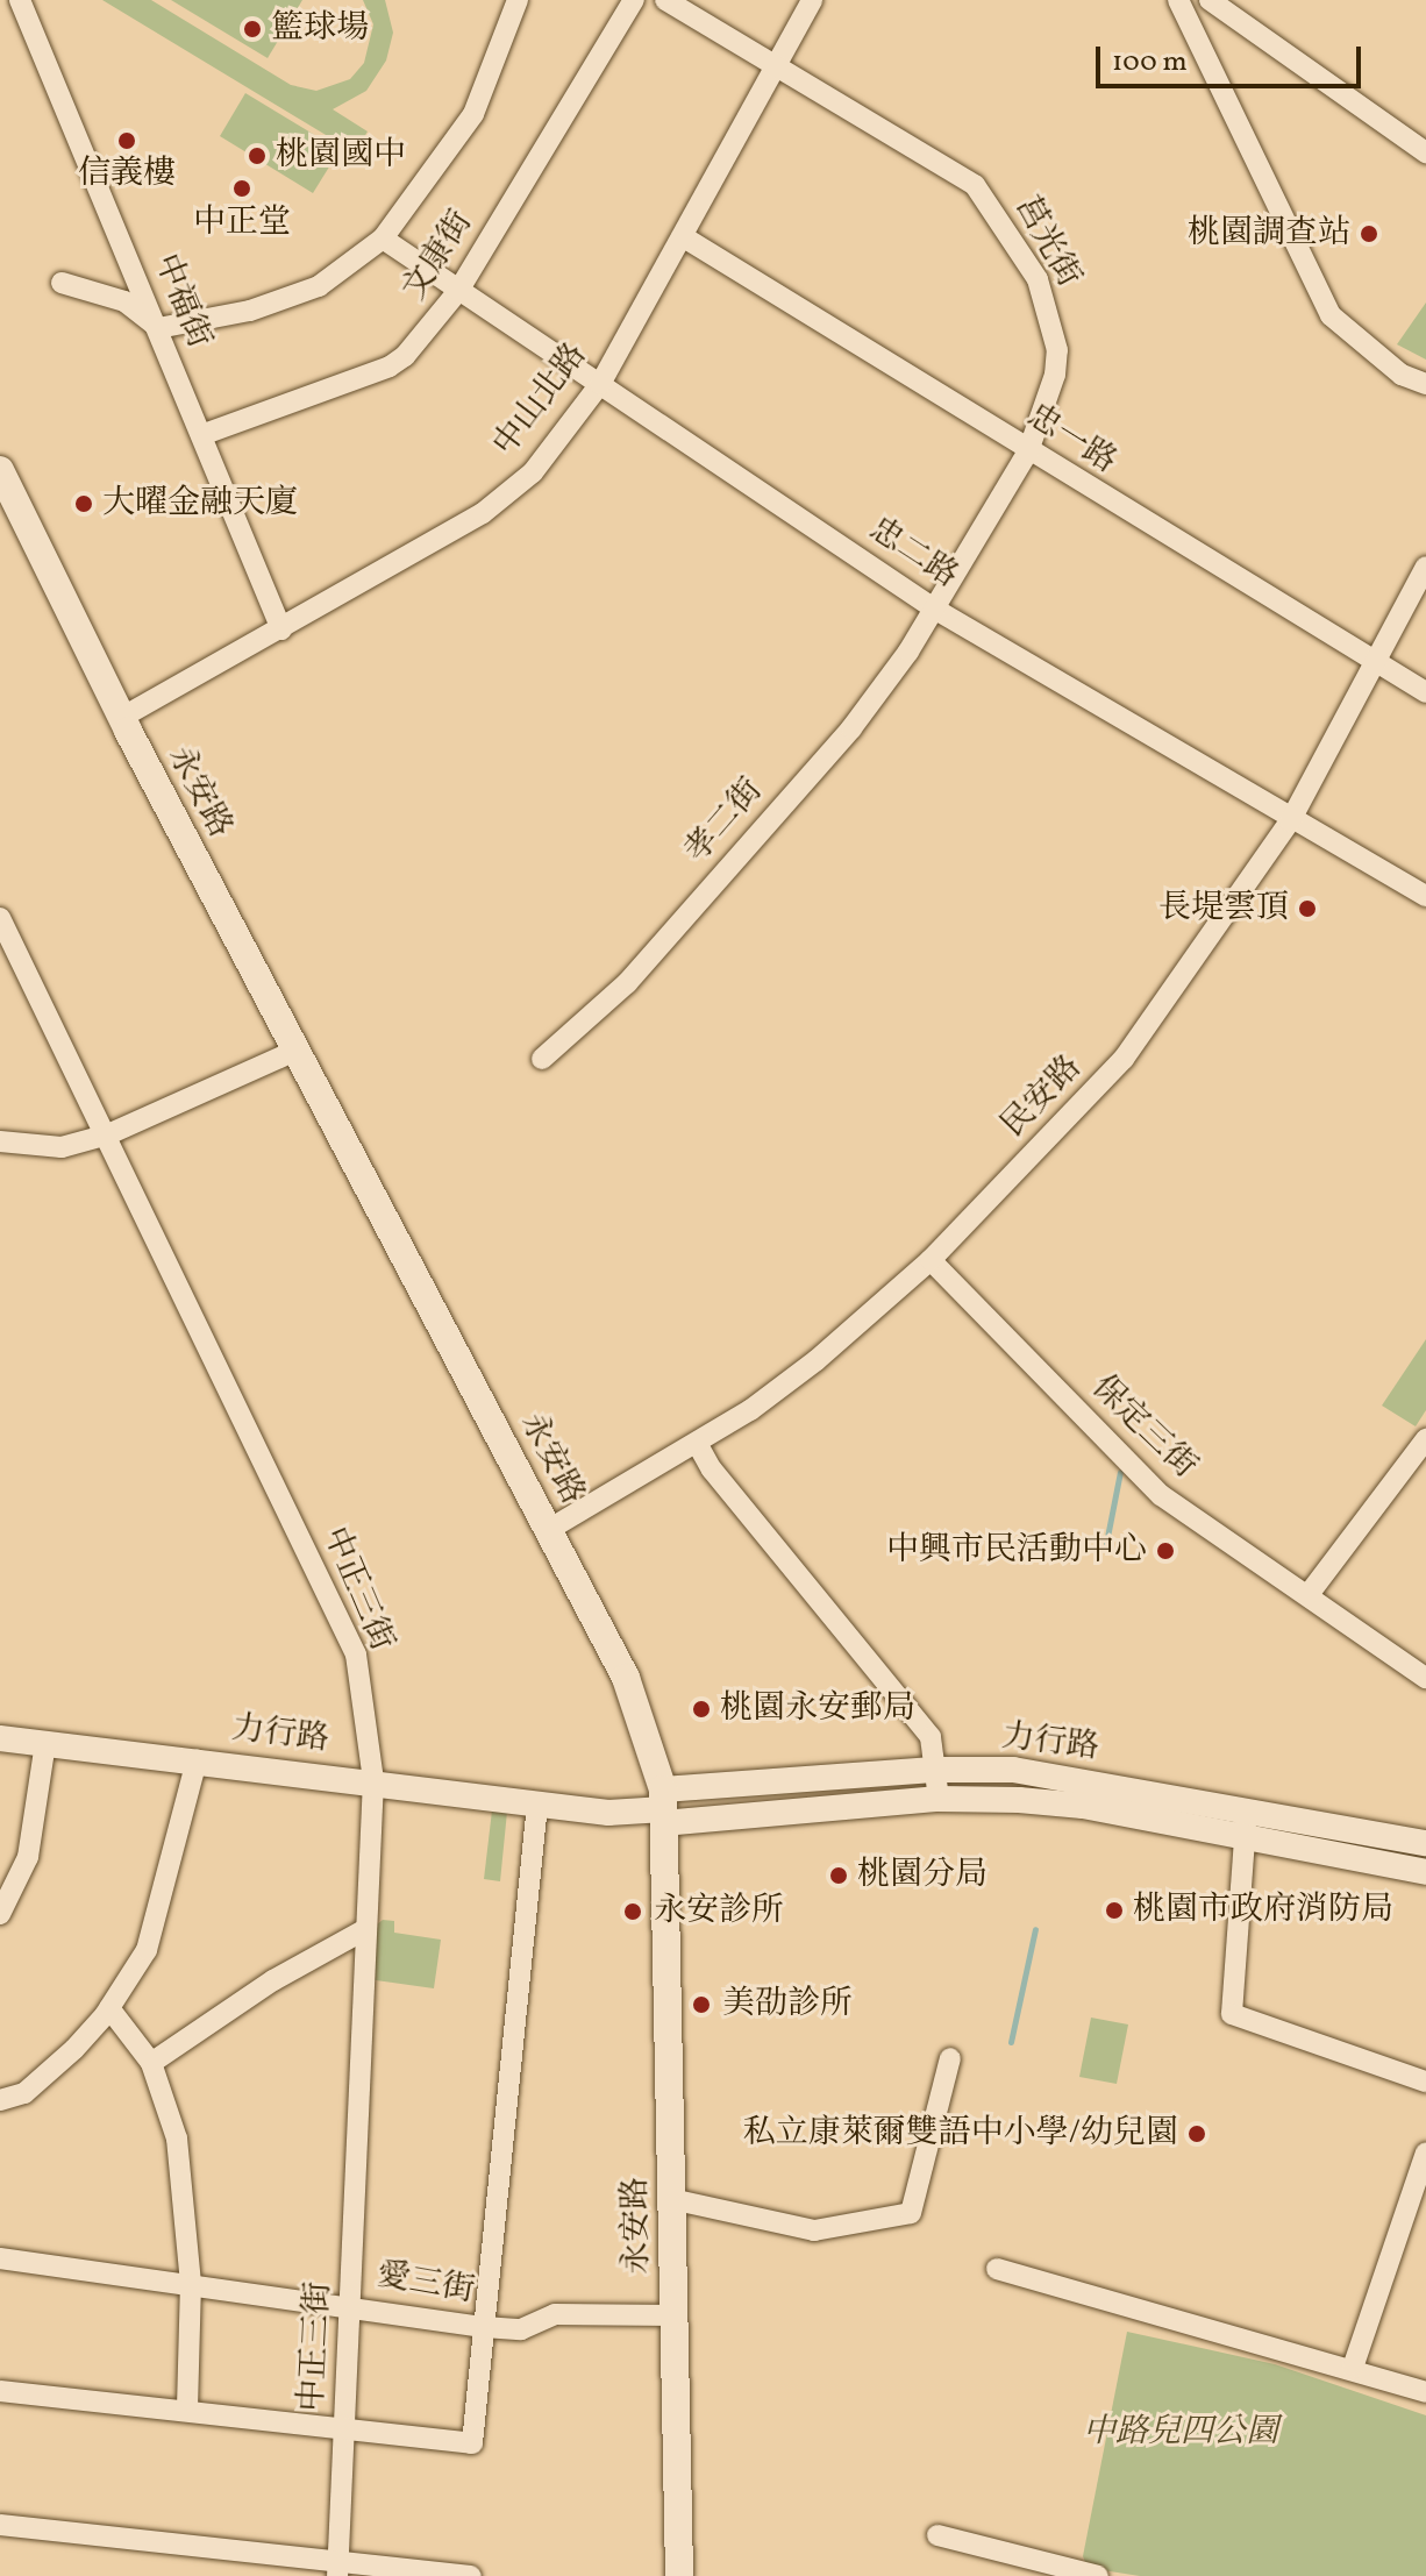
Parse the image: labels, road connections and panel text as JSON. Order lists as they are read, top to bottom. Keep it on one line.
{"streets":{"main road":["永安路"],"street":["莒光街","文康街","中福街","中山北路","忠一路","忠二路","孝二街","民安路","保定三街","中正三街","力行路","愛三街"]},"crossings":[["莒光街","中山北路"],["莒光街","忠一路"],["莒光街","忠二路"],["莒光街","孝二街"],["文康街","中福街"],["文康街","忠二路"],["中福街","中山北路"],["中山北路","忠一路"],["中山北路","忠二路"],["中山北路","永安路"],["忠一路","民安路"],["忠二路","孝二街"],["忠二路","民安路"],["永安路","民安路"],["永安路","力行路"],["永安路","愛三街"],["民安路","保定三街"],["中正三街","力行路"],["中正三街","愛三街"]],"parks":["中路兒四公園"],"places":["籃球場","信義樓","桃園國中","中正堂","桃園調查站","大曜金融天廈","長堤雲頂","中興市民活動中心","桃園永安郵局","桃園分局","桃園市政府消防局","永安診所","美劭診所","私立康萊爾雙語中小學/幼兒園"],"scale_bar":"100 m"}
